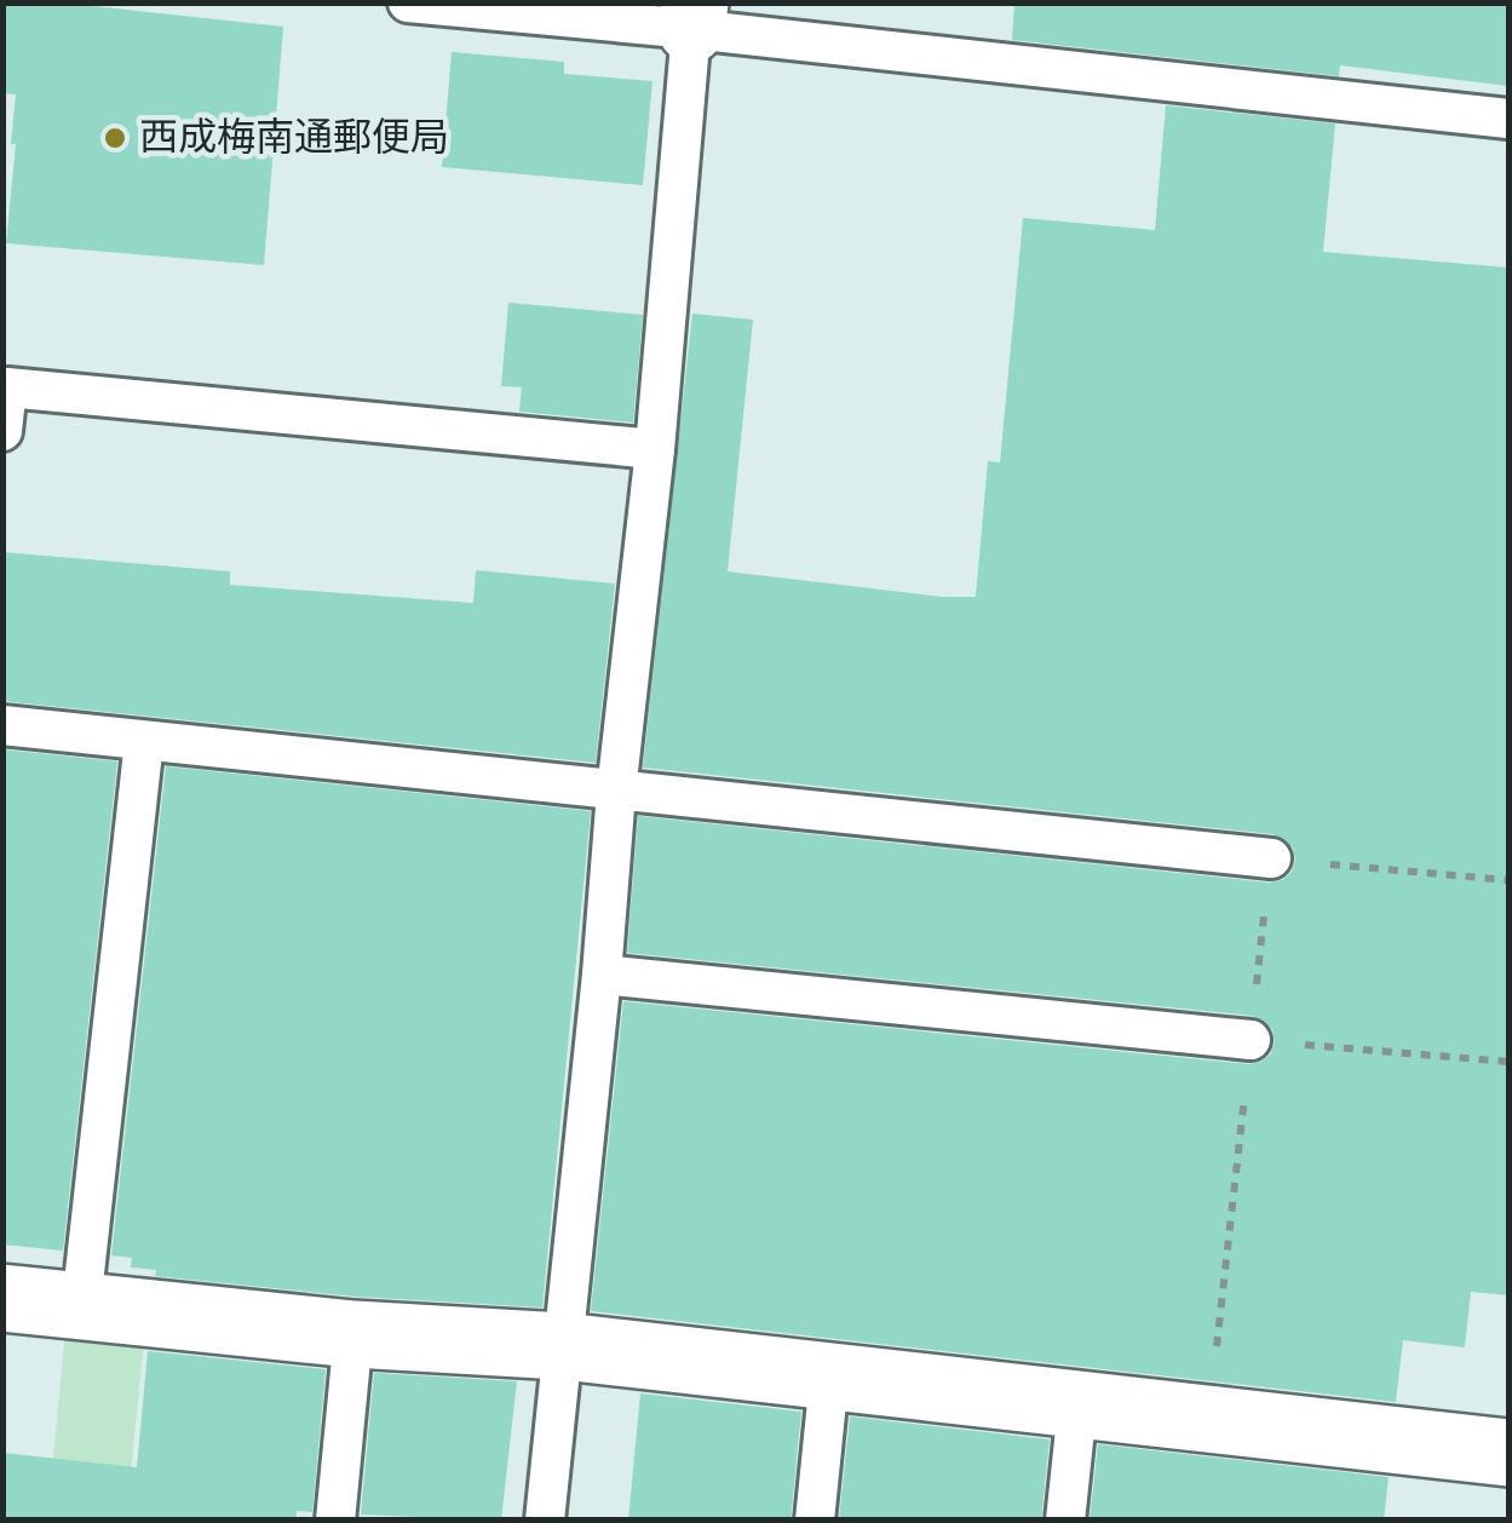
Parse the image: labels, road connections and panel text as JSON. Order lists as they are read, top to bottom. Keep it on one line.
{"places":["西成梅南通郵便局"]}
